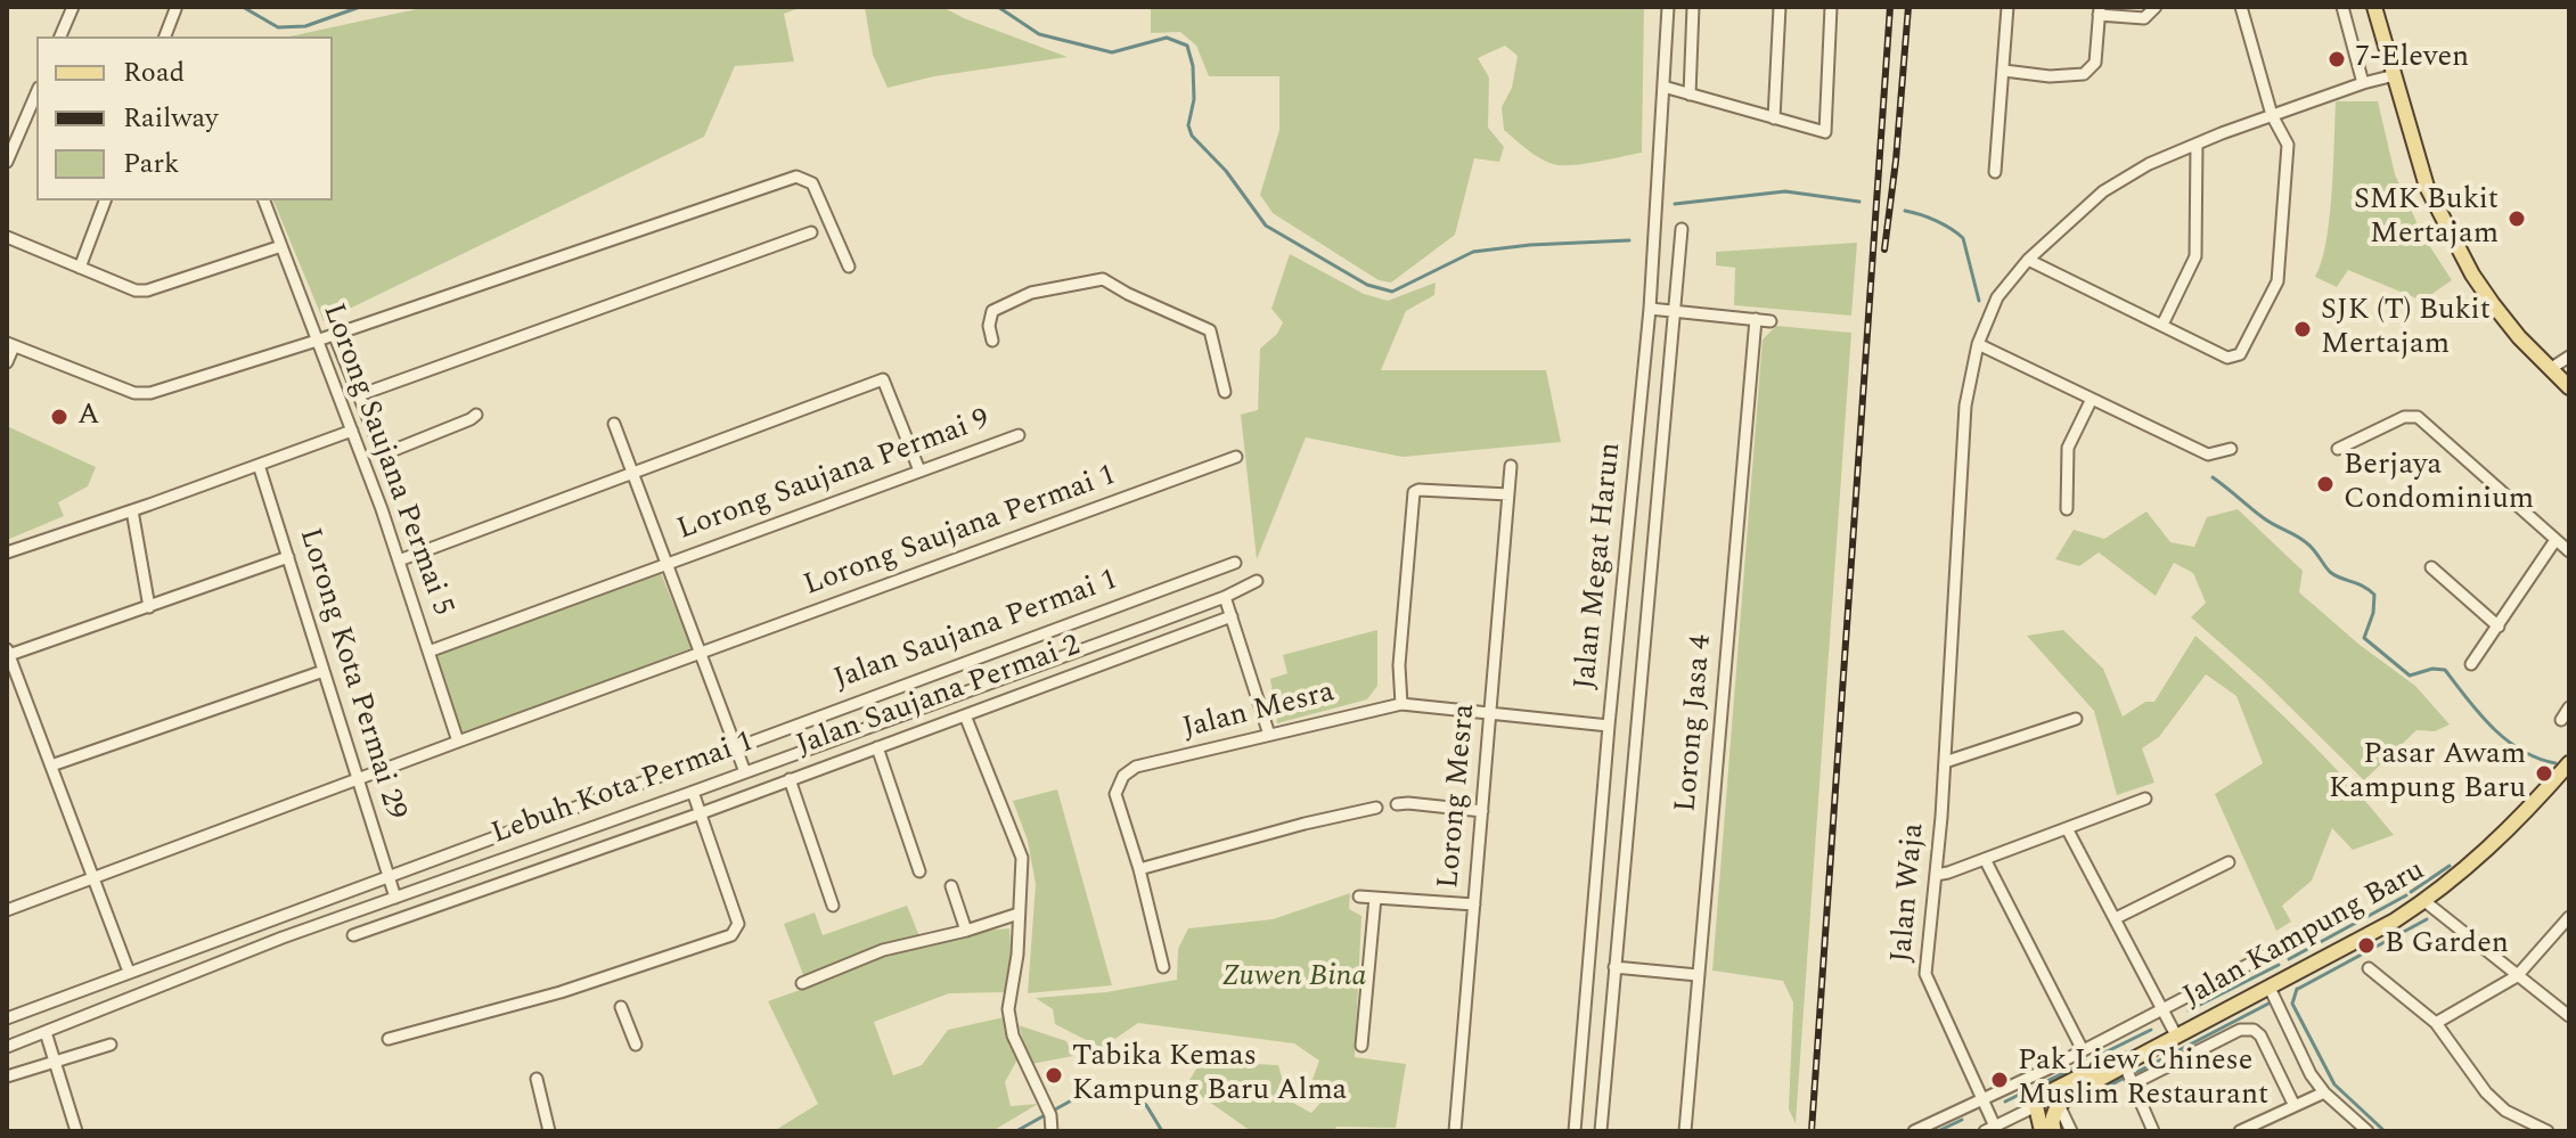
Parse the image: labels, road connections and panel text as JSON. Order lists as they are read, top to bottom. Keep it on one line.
{"streets":{"main road":["Jalan Kampung Baru"],"street":["Lorong Saujana Permai 5","Lorong Saujana Permai 9","Lorong Saujana Permai 1","Jalan Megat Harun","Jalan Saujana Permai 1","Lorong Kota Permai 29","Jalan Saujana Permai 2","Jalan Mesra","Lorong Jasa 4","Lebuh Kota Permai 1","Lorong Mesra","Jalan Waja"]},"crossings":[["Lorong Saujana Permai 5","Lorong Saujana Permai 9"],["Lorong Saujana Permai 5","Lorong Saujana Permai 1"],["Lorong Saujana Permai 1","Lorong Kota Permai 29"],["Jalan Megat Harun","Jalan Mesra"],["Jalan Saujana Permai 1","Lebuh Kota Permai 1"],["Lorong Kota Permai 29","Lebuh Kota Permai 1"],["Jalan Mesra","Lorong Mesra"],["Jalan Waja","Jalan Kampung Baru"]],"parks":["Zuwen Bina"],"places":["7-Eleven","SMK Bukit Mertajam","SJK (T) Bukit Mertajam","A","Berjaya Condominium","Pasar Awam Kampung Baru","B Garden","Tabika Kemas Kampung Baru Alma","Pak Liew Chinese Muslim Restaurant"],"legend":["Road","Railway","Park"]}
